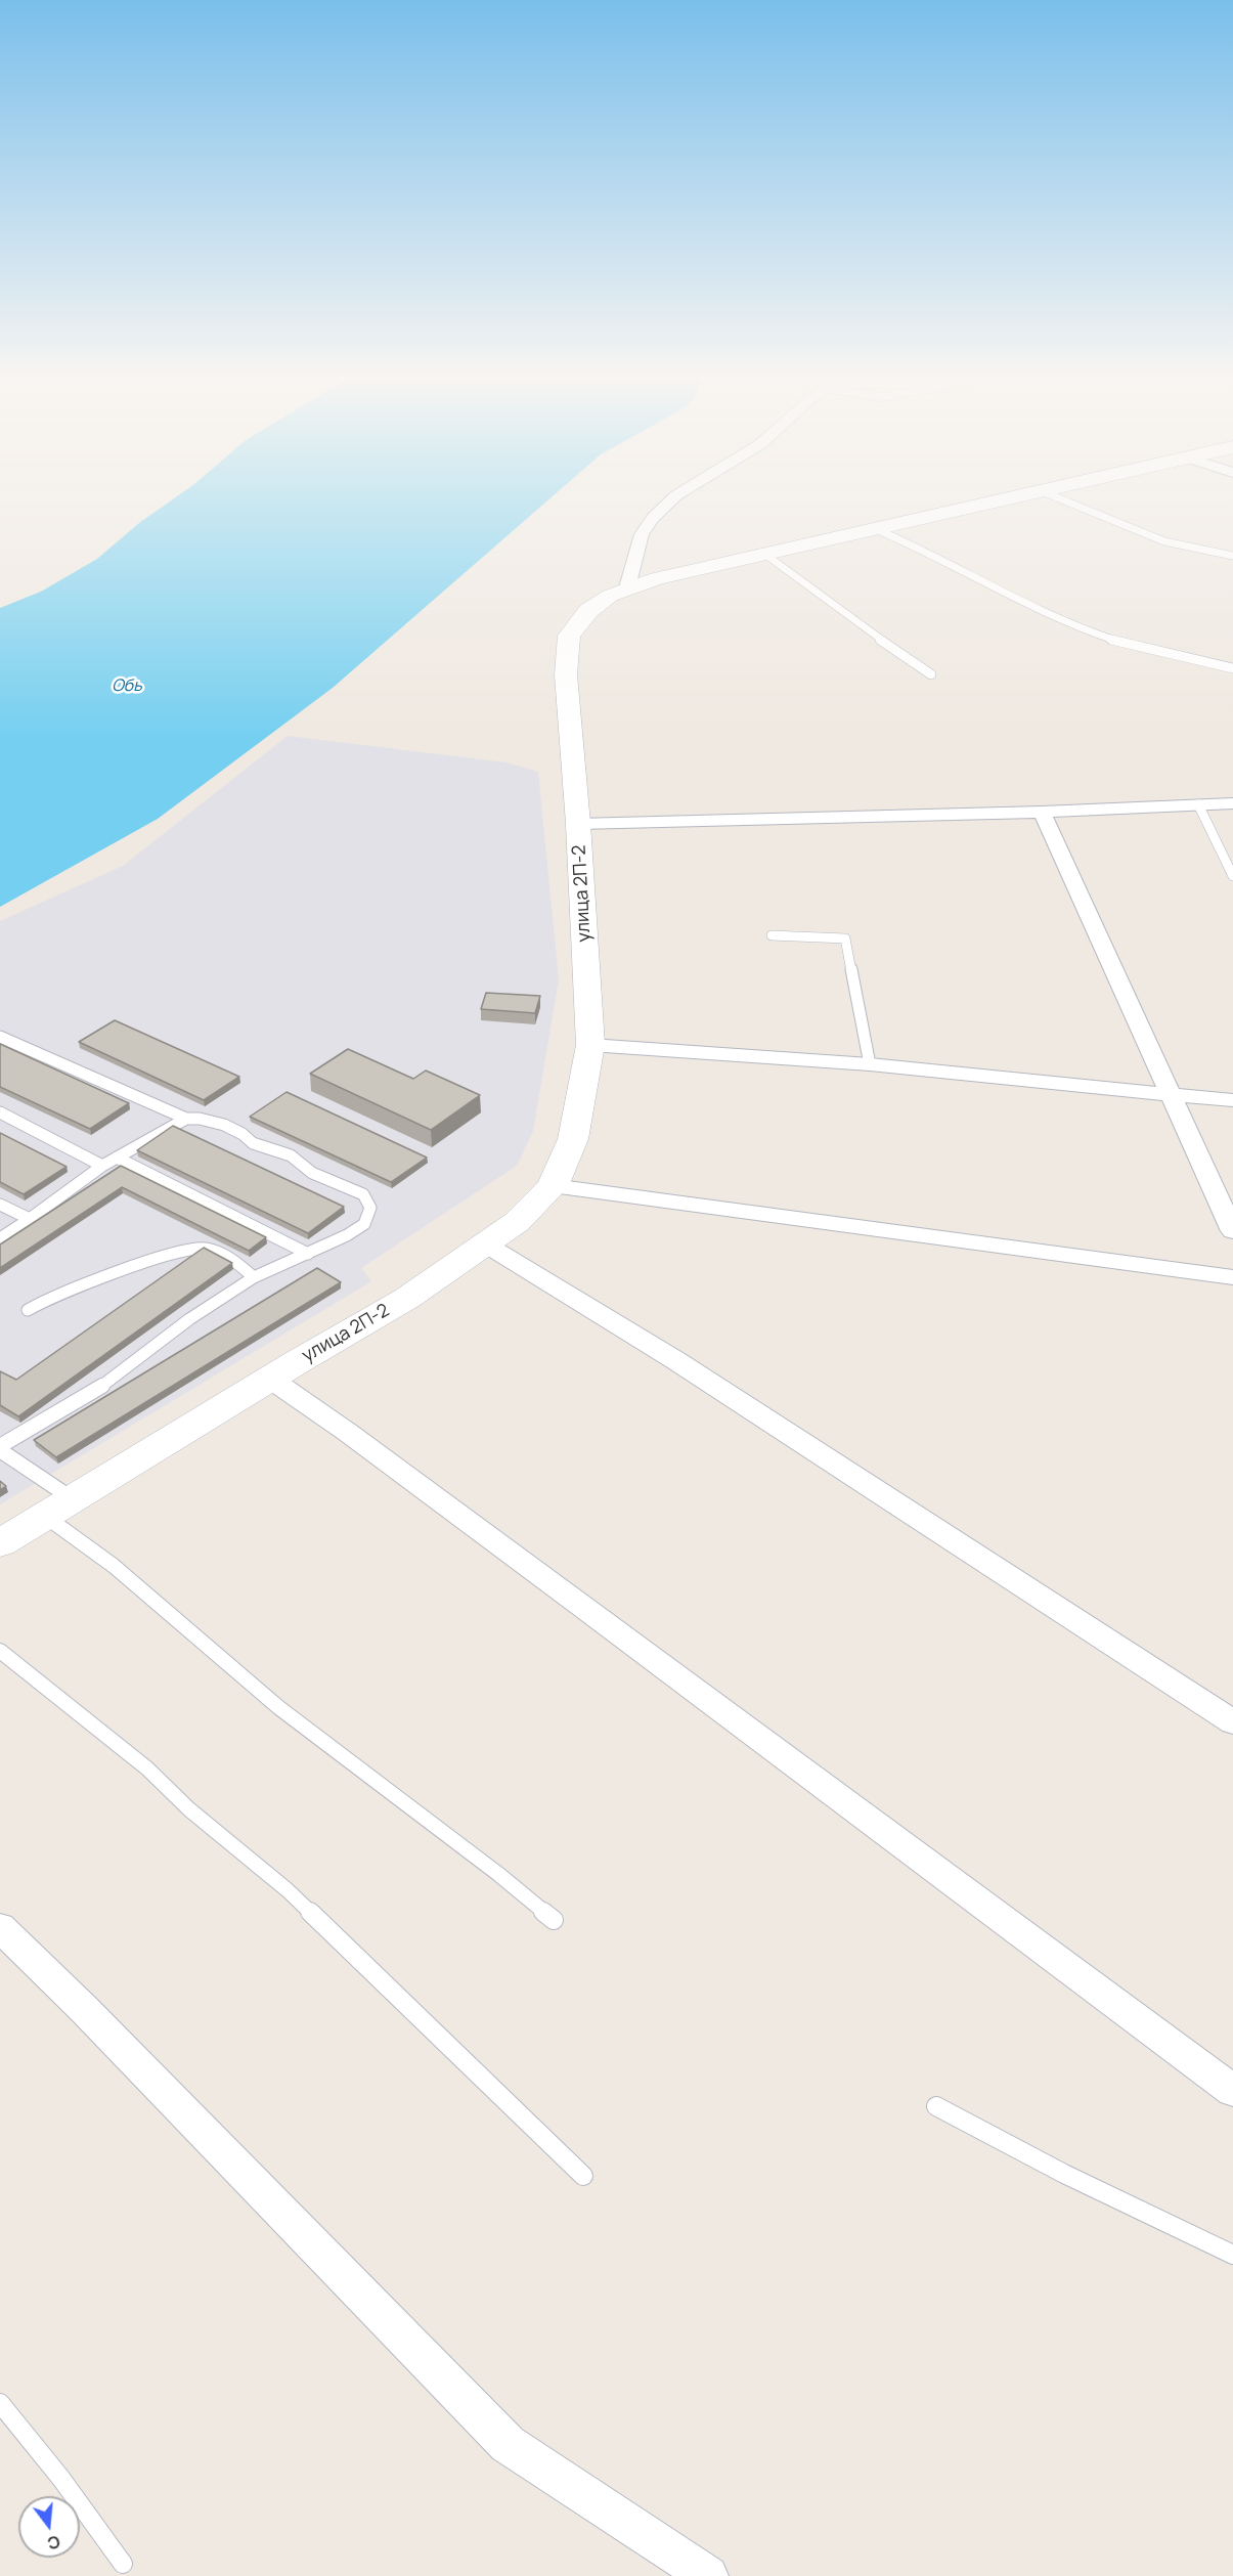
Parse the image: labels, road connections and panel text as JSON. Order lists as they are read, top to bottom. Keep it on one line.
{"streets":{"main road":["улица 2П-2"]},"water":["Обь"],"north":"bottom"}
